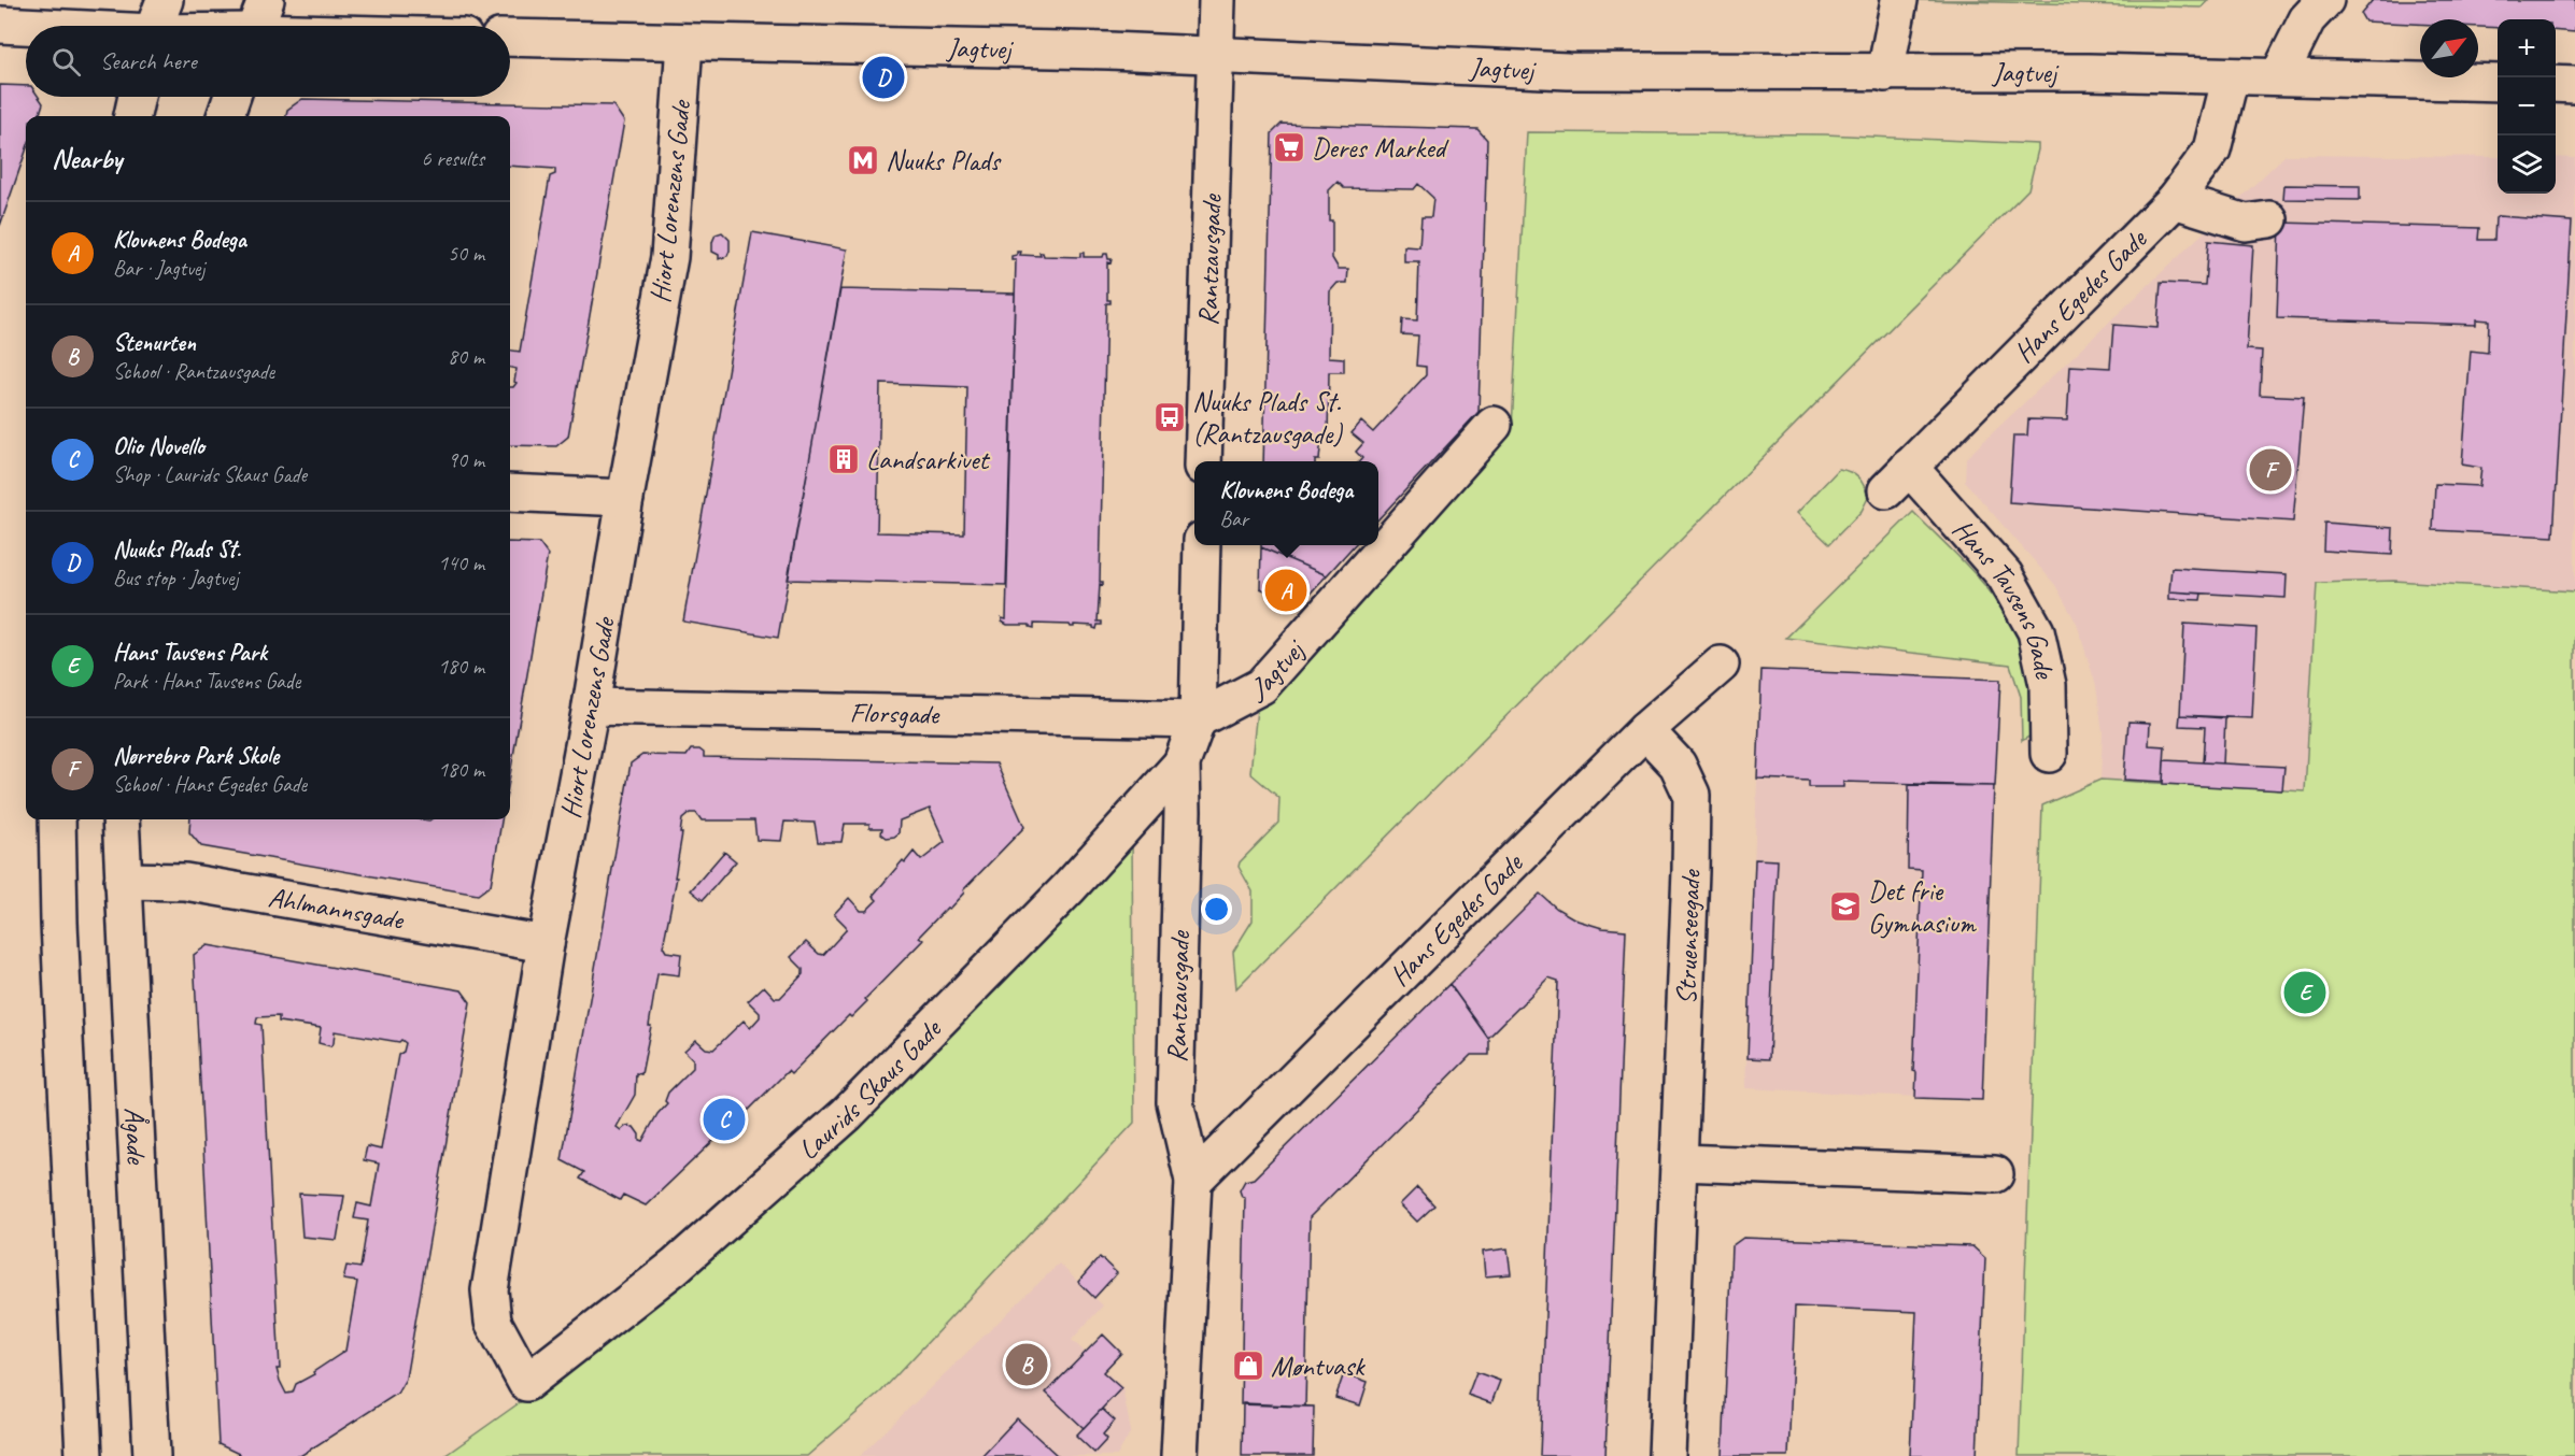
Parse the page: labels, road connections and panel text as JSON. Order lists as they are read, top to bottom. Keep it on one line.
{"streets":{"street":["Jagtvej","Hiort Lorenzens Gade","Rantzausgade","Hans Egedes Gade","Hans Tavsens Gade","Florsgade","Ahlmannsgade","Struenseegade","Laurids Skaus Gade","Ågade"]},"crossings":[["Jagtvej","Hiort Lorenzens Gade"],["Jagtvej","Rantzausgade"],["Jagtvej","Hans Egedes Gade"],["Jagtvej","Florsgade"],["Hiort Lorenzens Gade","Florsgade"],["Hiort Lorenzens Gade","Ahlmannsgade"],["Hiort Lorenzens Gade","Laurids Skaus Gade"],["Rantzausgade","Hans Egedes Gade"],["Rantzausgade","Florsgade"],["Rantzausgade","Laurids Skaus Gade"],["Hans Egedes Gade","Hans Tavsens Gade"],["Hans Egedes Gade","Struenseegade"],["Ahlmannsgade","Ågade"]],"places":{"supermarket":["Deres Marked"],"metro station":["Nuuks Plads"],"bus stop":["Nuuks Plads St. (Rantzausgade)"],"building":["Landsarkivet"],"school or university":["Det frie Gymnasium"],"shop":["Møntvask"]},"north":"top right","page":{"map_buttons":["+","−"],"search":"Search here","pins":["D","F","A","E","C","B"],"heading":["Nearby","6 results"],"list":[{"mark":"A","name":"Klovnens Bodega","note":"Bar · Jagtvej","value":"50 m"},{"mark":"B","name":"Stenurten","note":"School · Rantzausgade","value":"80 m"},{"mark":"C","name":"Olio Novello","note":"Shop · Laurids Skaus Gade","value":"90 m"},{"mark":"D","name":"Nuuks Plads St.","note":"Bus stop · Jagtvej","value":"140 m"},{"mark":"E","name":"Hans Tavsens Park","note":"Park · Hans Tavsens Gade","value":"180 m"},{"mark":"F","name":"Nørrebro Park Skole","note":"School · Hans Egedes Gade","value":"180 m"}],"popup":["Klovnens Bodega","Bar"]}}
